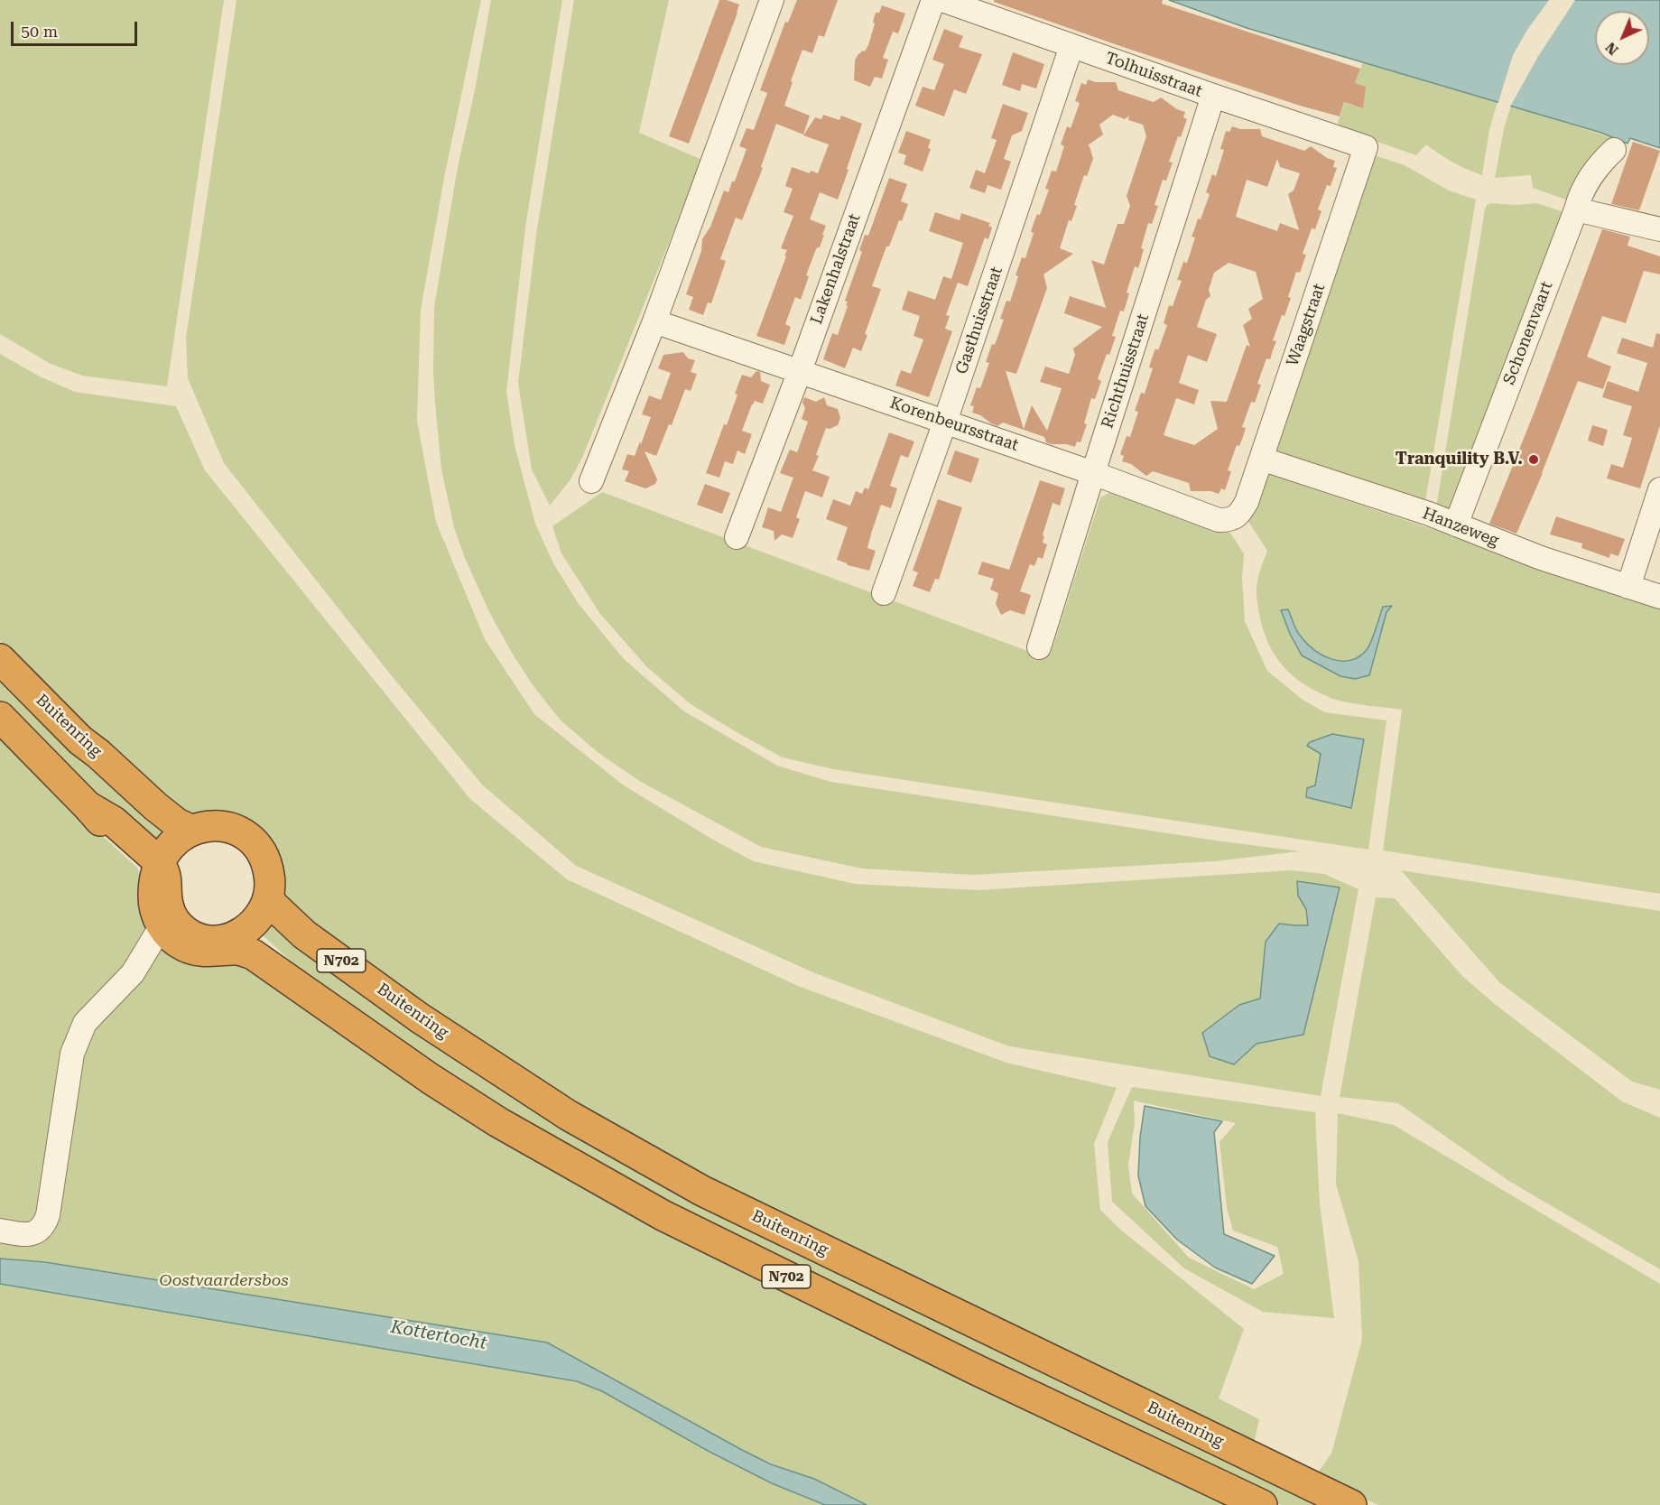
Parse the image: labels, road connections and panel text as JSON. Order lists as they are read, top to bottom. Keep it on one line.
{"streets":{"highway":["Buitenring","N702"],"street":["Tolhuisstraat","Lakenhalstraat","Gasthuisstraat","Waagstraat","Schonenvaart","Richthuisstraat","Korenbeursstraat","Hanzeweg"]},"crossings":[["Tolhuisstraat","Gasthuisstraat"],["Tolhuisstraat","Waagstraat"],["Tolhuisstraat","Richthuisstraat"],["Lakenhalstraat","Korenbeursstraat"],["Gasthuisstraat","Korenbeursstraat"],["Waagstraat","Korenbeursstraat"],["Waagstraat","Hanzeweg"],["Schonenvaart","Hanzeweg"],["Richthuisstraat","Korenbeursstraat"],["Buitenring","N702"]],"water":["Kottertocht"],"parks":["Oostvaardersbos"],"places":["Tranquility B.V."],"scale_bar":"50 m","north":"bottom left"}
